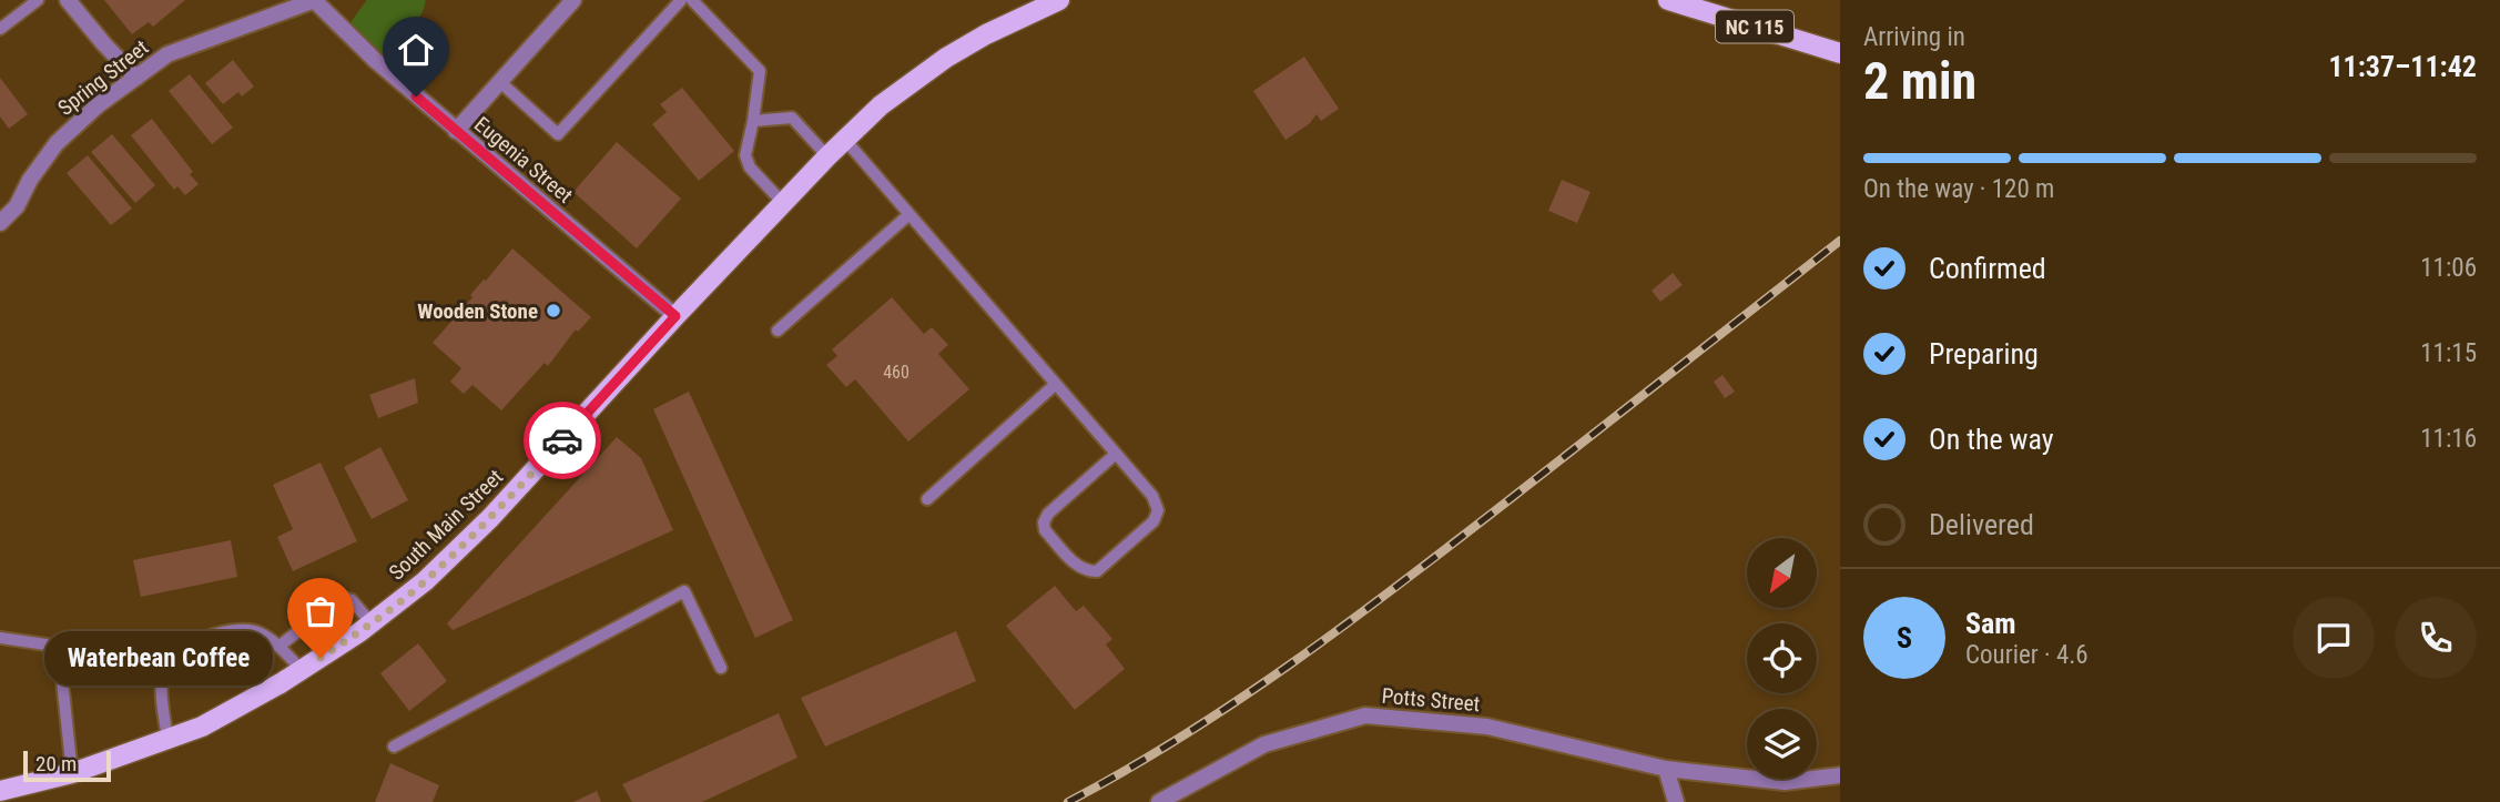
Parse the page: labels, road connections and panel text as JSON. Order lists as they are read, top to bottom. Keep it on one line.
{"streets":{"main road":["NC 115","South Main Street"],"street":["Spring Street","Eugenia Street","Potts Street"]},"crossings":[["Spring Street","Eugenia Street"],["Eugenia Street","South Main Street"]],"places":["Wooden Stone","Waterbean Coffee"],"house_numbers":["460"],"scale_bar":"20 m","north":"bottom left","page":{"heading":["2 min","Arriving in","11:37–11:42"],"panel":["Sam","Courier · 4.6"],"bar":"On the way · 120 m","list":[["Confirmed","11:06"],["Preparing","11:15"],["On the way","11:16"],"Delivered"],"round":"S","bubble":"Waterbean Coffee","scale":"20 m"}}
